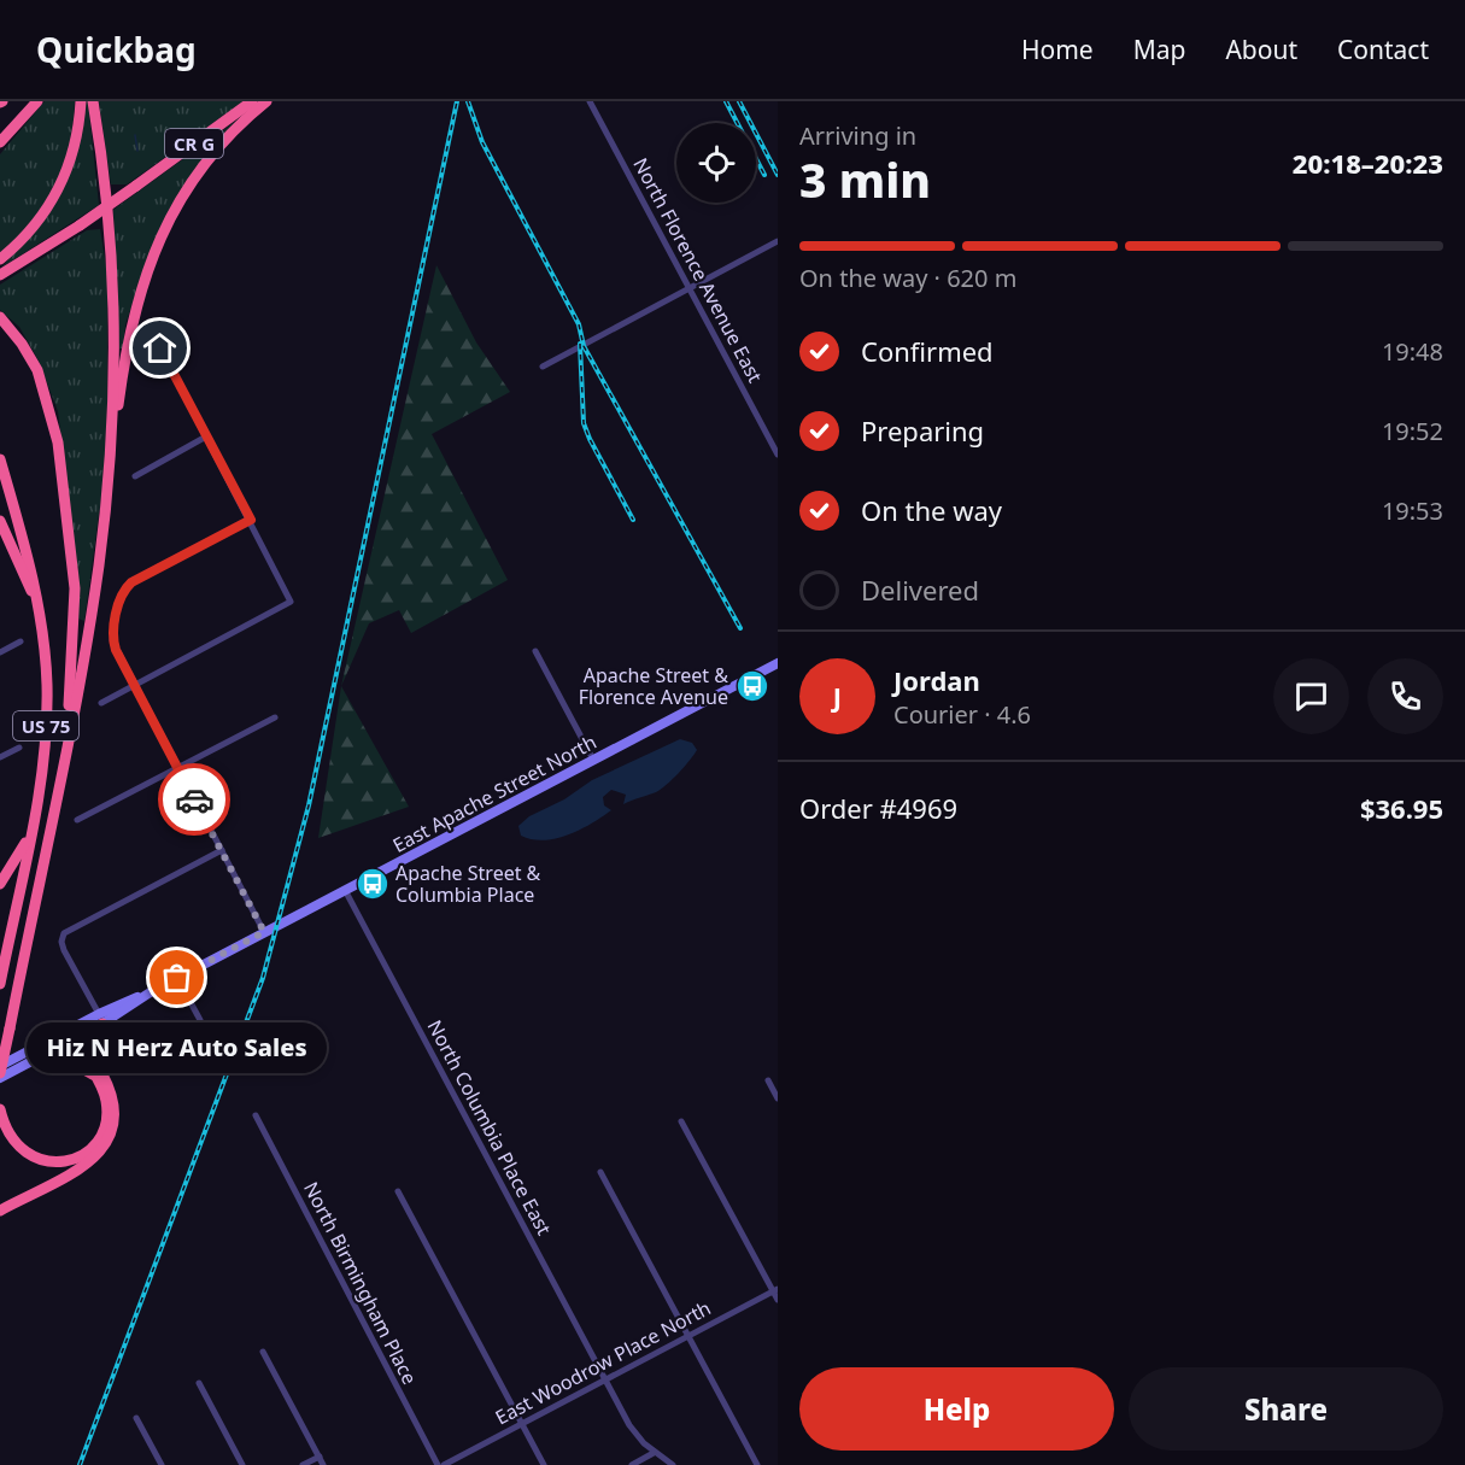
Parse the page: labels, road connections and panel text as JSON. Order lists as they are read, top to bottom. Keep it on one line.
{"streets":{"highway":["CR G","US 75"],"main road":["East Apache Street North"],"street":["North Florence Avenue East","North Columbia Place East","North Birmingham Place","East Woodrow Place North"]},"crossings":[["US 75","East Apache Street North"],["East Apache Street North","North Columbia Place East"],["North Columbia Place East","East Woodrow Place North"]],"places":{"bus stop":["Apache Street & Florence Avenue","Apache Street & Columbia Place"],"other":["Hiz N Herz Auto Sales"]},"page":{"header":"Quickbag","nav":["Home","Map","About","Contact"],"heading":["3 min","Arriving in","20:18–20:23"],"panel":["Jordan","Courier · 4.6","Order #4969","$36.95"],"bar":"On the way · 620 m","list":[["Confirmed","19:48"],["Preparing","19:52"],["On the way","19:53"],"Delivered"],"round":"J","bubble":"Hiz N Herz Auto Sales","buttons":["Help","Share"]}}
